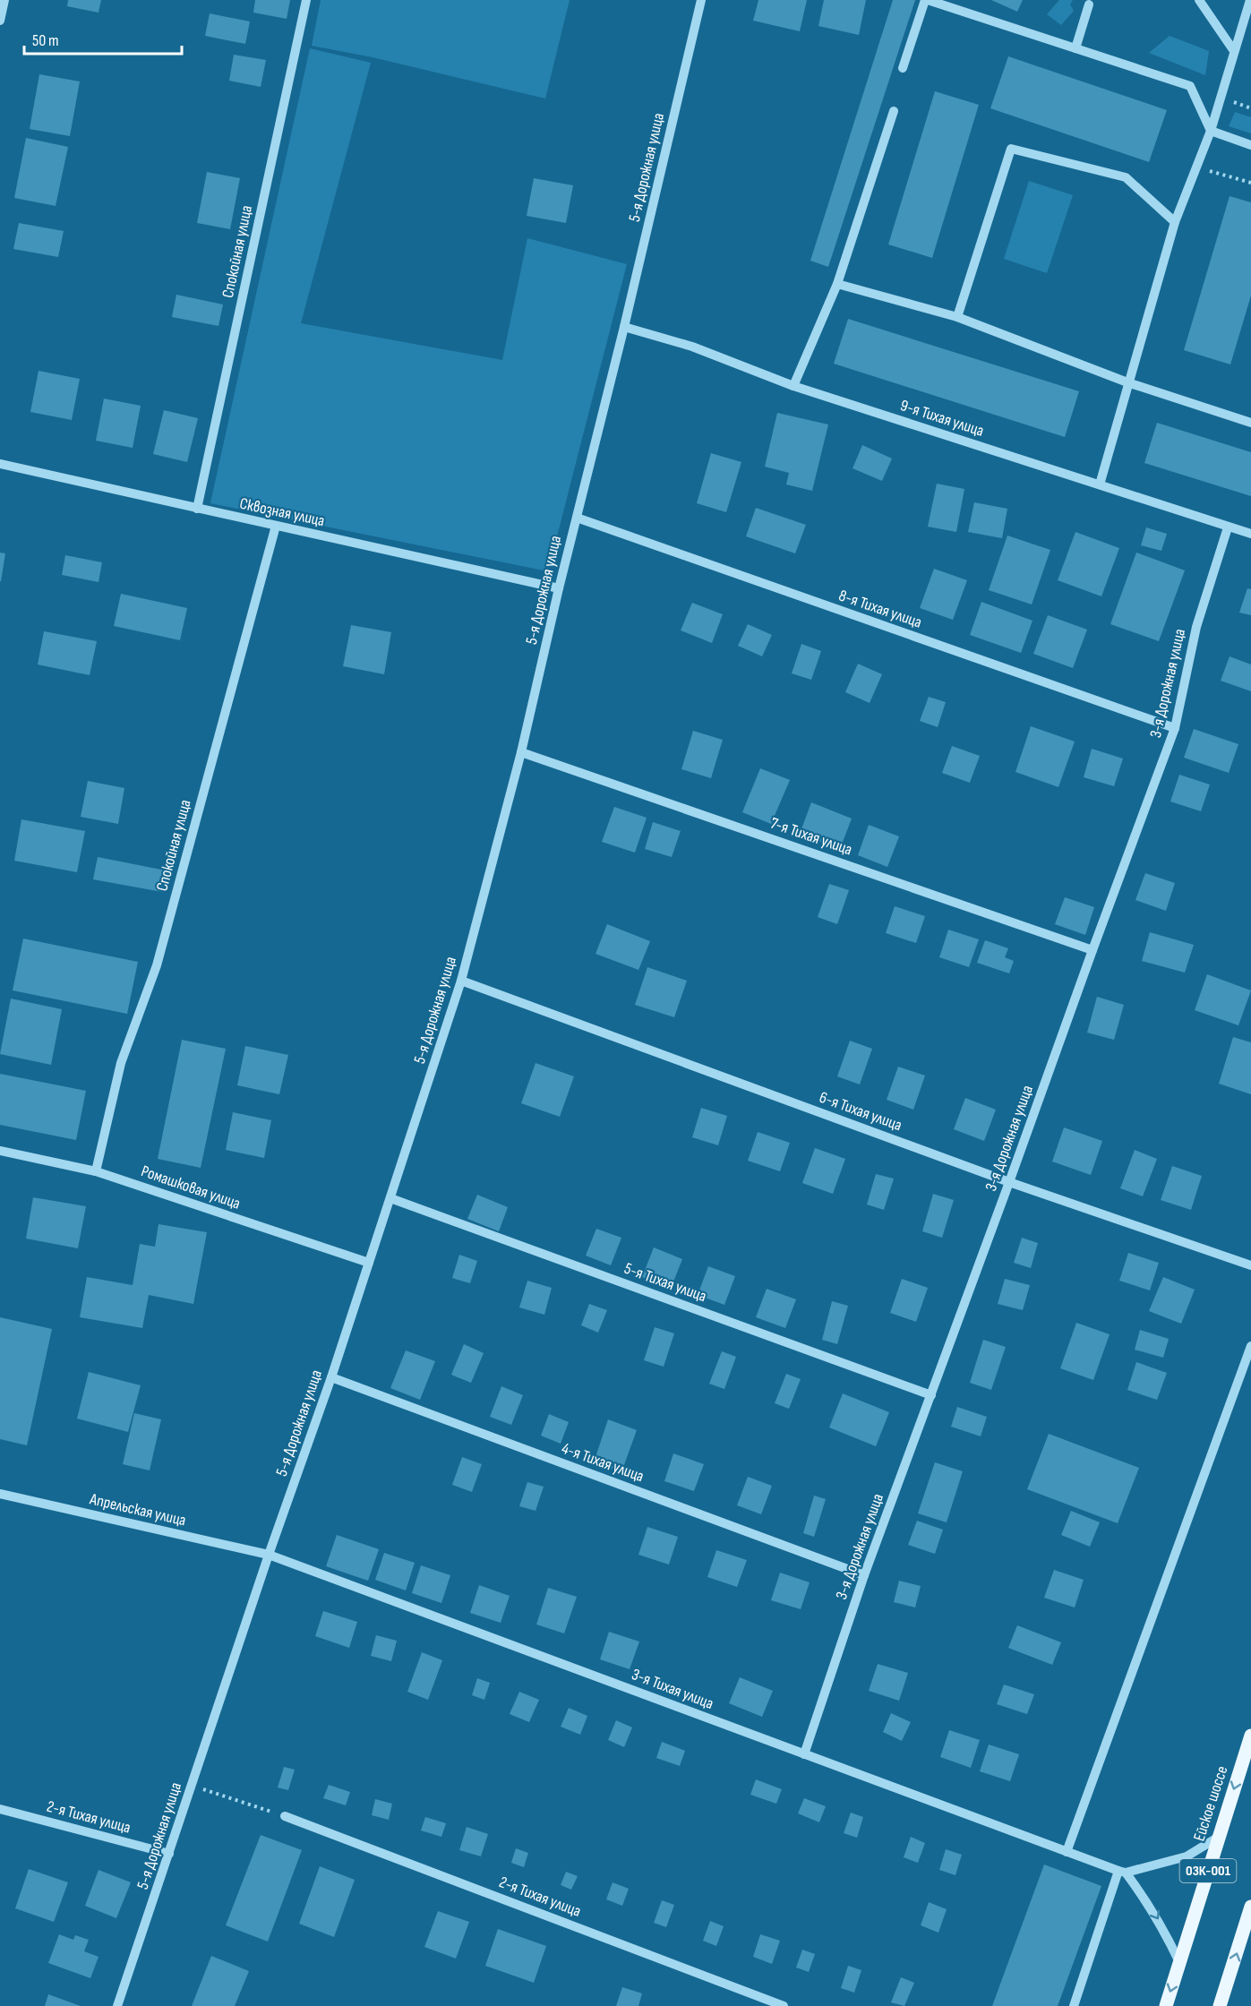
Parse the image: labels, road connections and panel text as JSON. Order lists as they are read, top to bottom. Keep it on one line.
{"streets":{"main road":["Ейское шоссе","03К-001"],"street":["5-я Дорожная улица","Спокойная улица","9-я Тихая улица","Сквозная улица","8-я Тихая улица","3-я Дорожная улица","7-я Тихая улица","6-я Тихая улица","Ромашковая улица","5-я Тихая улица","4-я Тихая улица","Апрельская улица","3-я Тихая улица","2-я Тихая улица"]},"crossings":[["5-я Дорожная улица","9-я Тихая улица"],["5-я Дорожная улица","Сквозная улица"],["5-я Дорожная улица","8-я Тихая улица"],["5-я Дорожная улица","7-я Тихая улица"],["5-я Дорожная улица","6-я Тихая улица"],["5-я Дорожная улица","Ромашковая улица"],["5-я Дорожная улица","5-я Тихая улица"],["5-я Дорожная улица","4-я Тихая улица"],["5-я Дорожная улица","Апрельская улица"],["5-я Дорожная улица","3-я Тихая улица"],["5-я Дорожная улица","2-я Тихая улица"],["Спокойная улица","Сквозная улица"],["Спокойная улица","Ромашковая улица"],["9-я Тихая улица","3-я Дорожная улица"],["8-я Тихая улица","3-я Дорожная улица"],["3-я Дорожная улица","7-я Тихая улица"],["3-я Дорожная улица","6-я Тихая улица"],["3-я Дорожная улица","5-я Тихая улица"],["3-я Дорожная улица","4-я Тихая улица"],["3-я Дорожная улица","3-я Тихая улица"],["Апрельская улица","3-я Тихая улица"]],"one_way":["Ейское шоссе"],"scale_bar":"50 m"}
